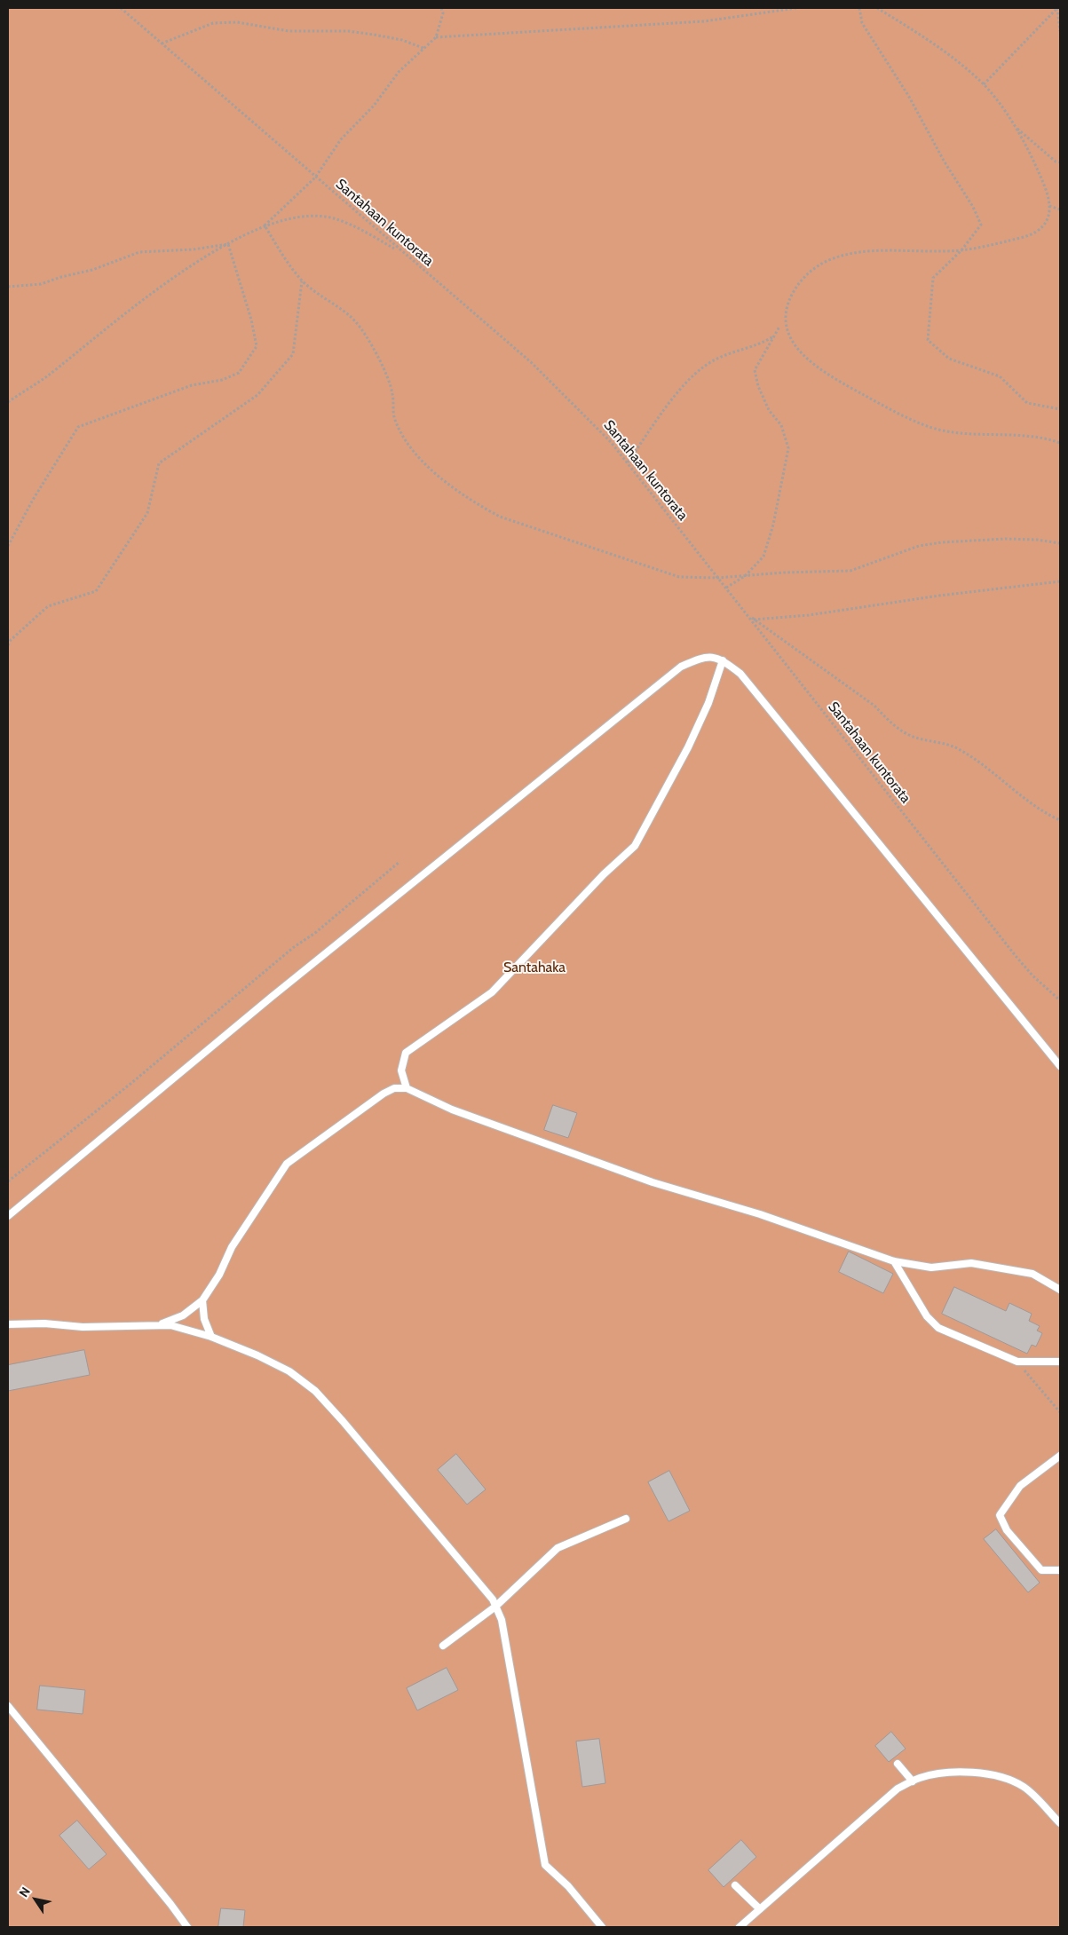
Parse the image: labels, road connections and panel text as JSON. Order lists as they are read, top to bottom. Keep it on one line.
{"streets":{"path":["Santahaan kuntorata"]},"parks":["Santahaka"],"north":"top left"}
